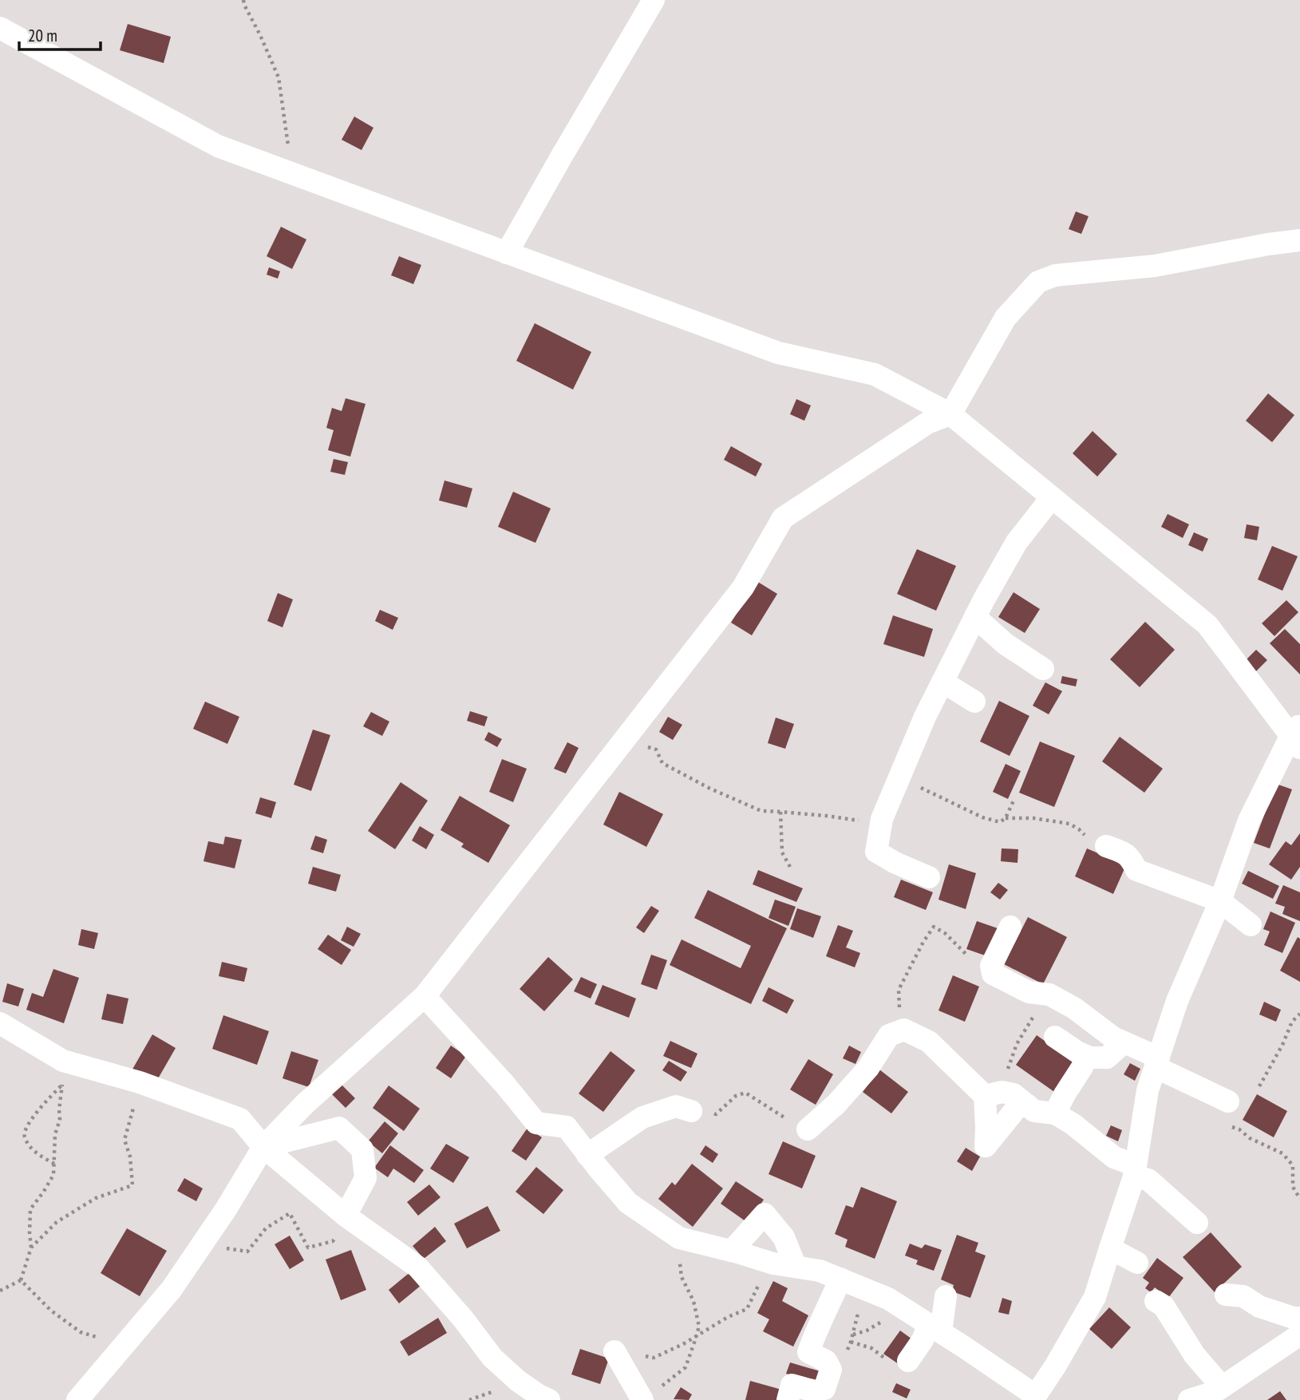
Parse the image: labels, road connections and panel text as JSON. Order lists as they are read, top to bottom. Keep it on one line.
{"scale_bar":"20 m"}
